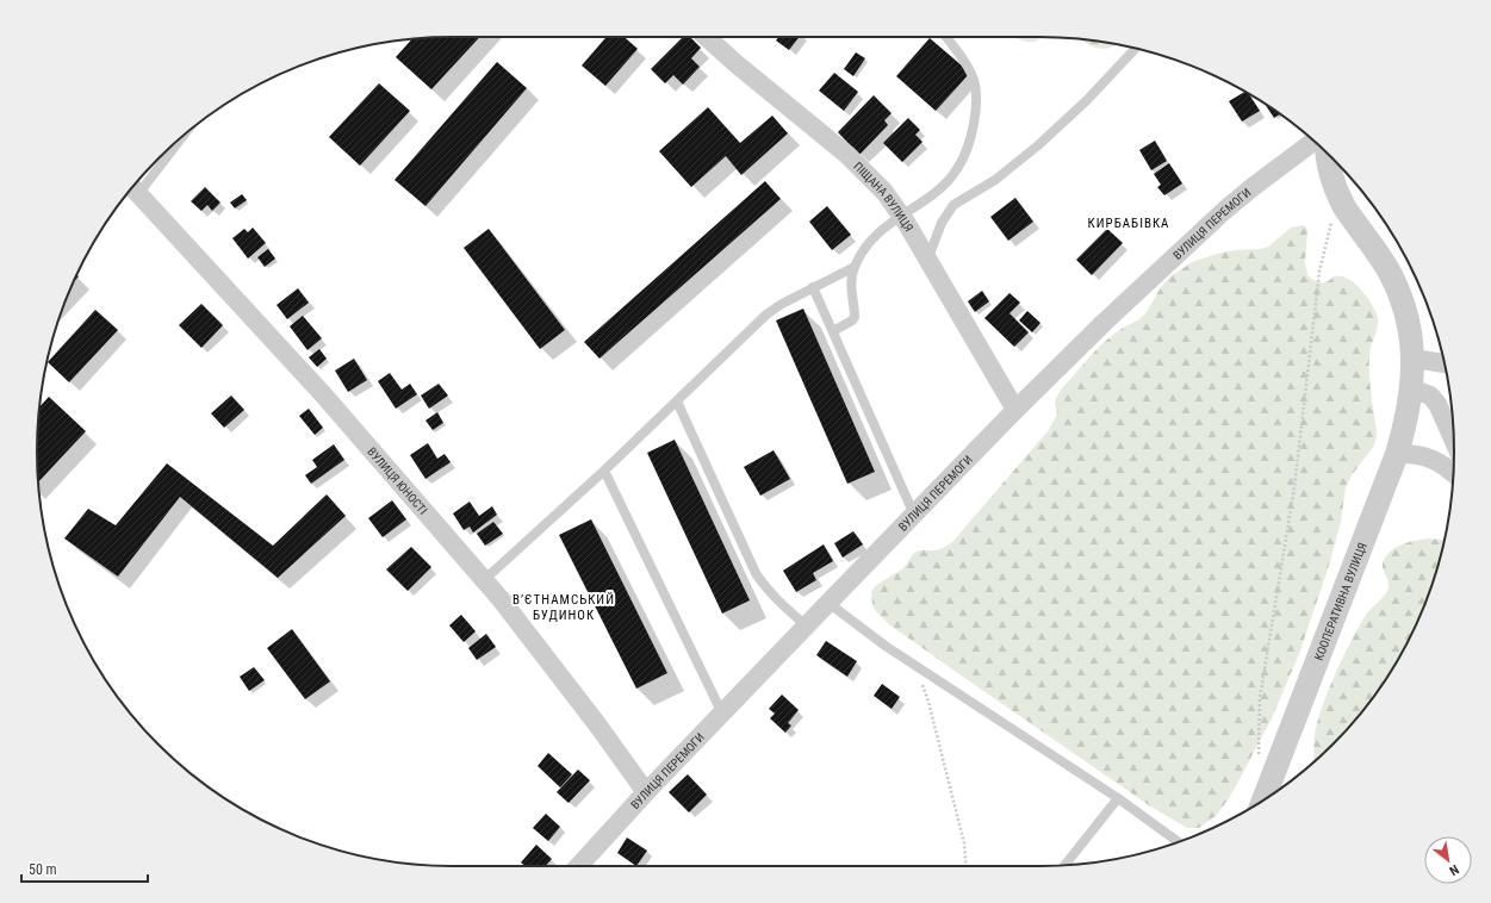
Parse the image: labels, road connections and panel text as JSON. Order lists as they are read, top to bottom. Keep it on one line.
{"streets":{"street":["ПІЩАНА ВУЛИЦЯ","ВУЛИЦЯ ПЕРЕМОГИ","ВУЛИЦЯ ЮНОСТІ","КООПЕРАТИВНА ВУЛИЦЯ"]},"crossings":[["ПІЩАНА ВУЛИЦЯ","ВУЛИЦЯ ПЕРЕМОГИ"],["ВУЛИЦЯ ПЕРЕМОГИ","ВУЛИЦЯ ЮНОСТІ"]],"districts":["КИРБАБІВКА","В’ЄТНАМСЬКИЙ БУДИНОК"],"scale_bar":"50 m","north":"bottom right"}
